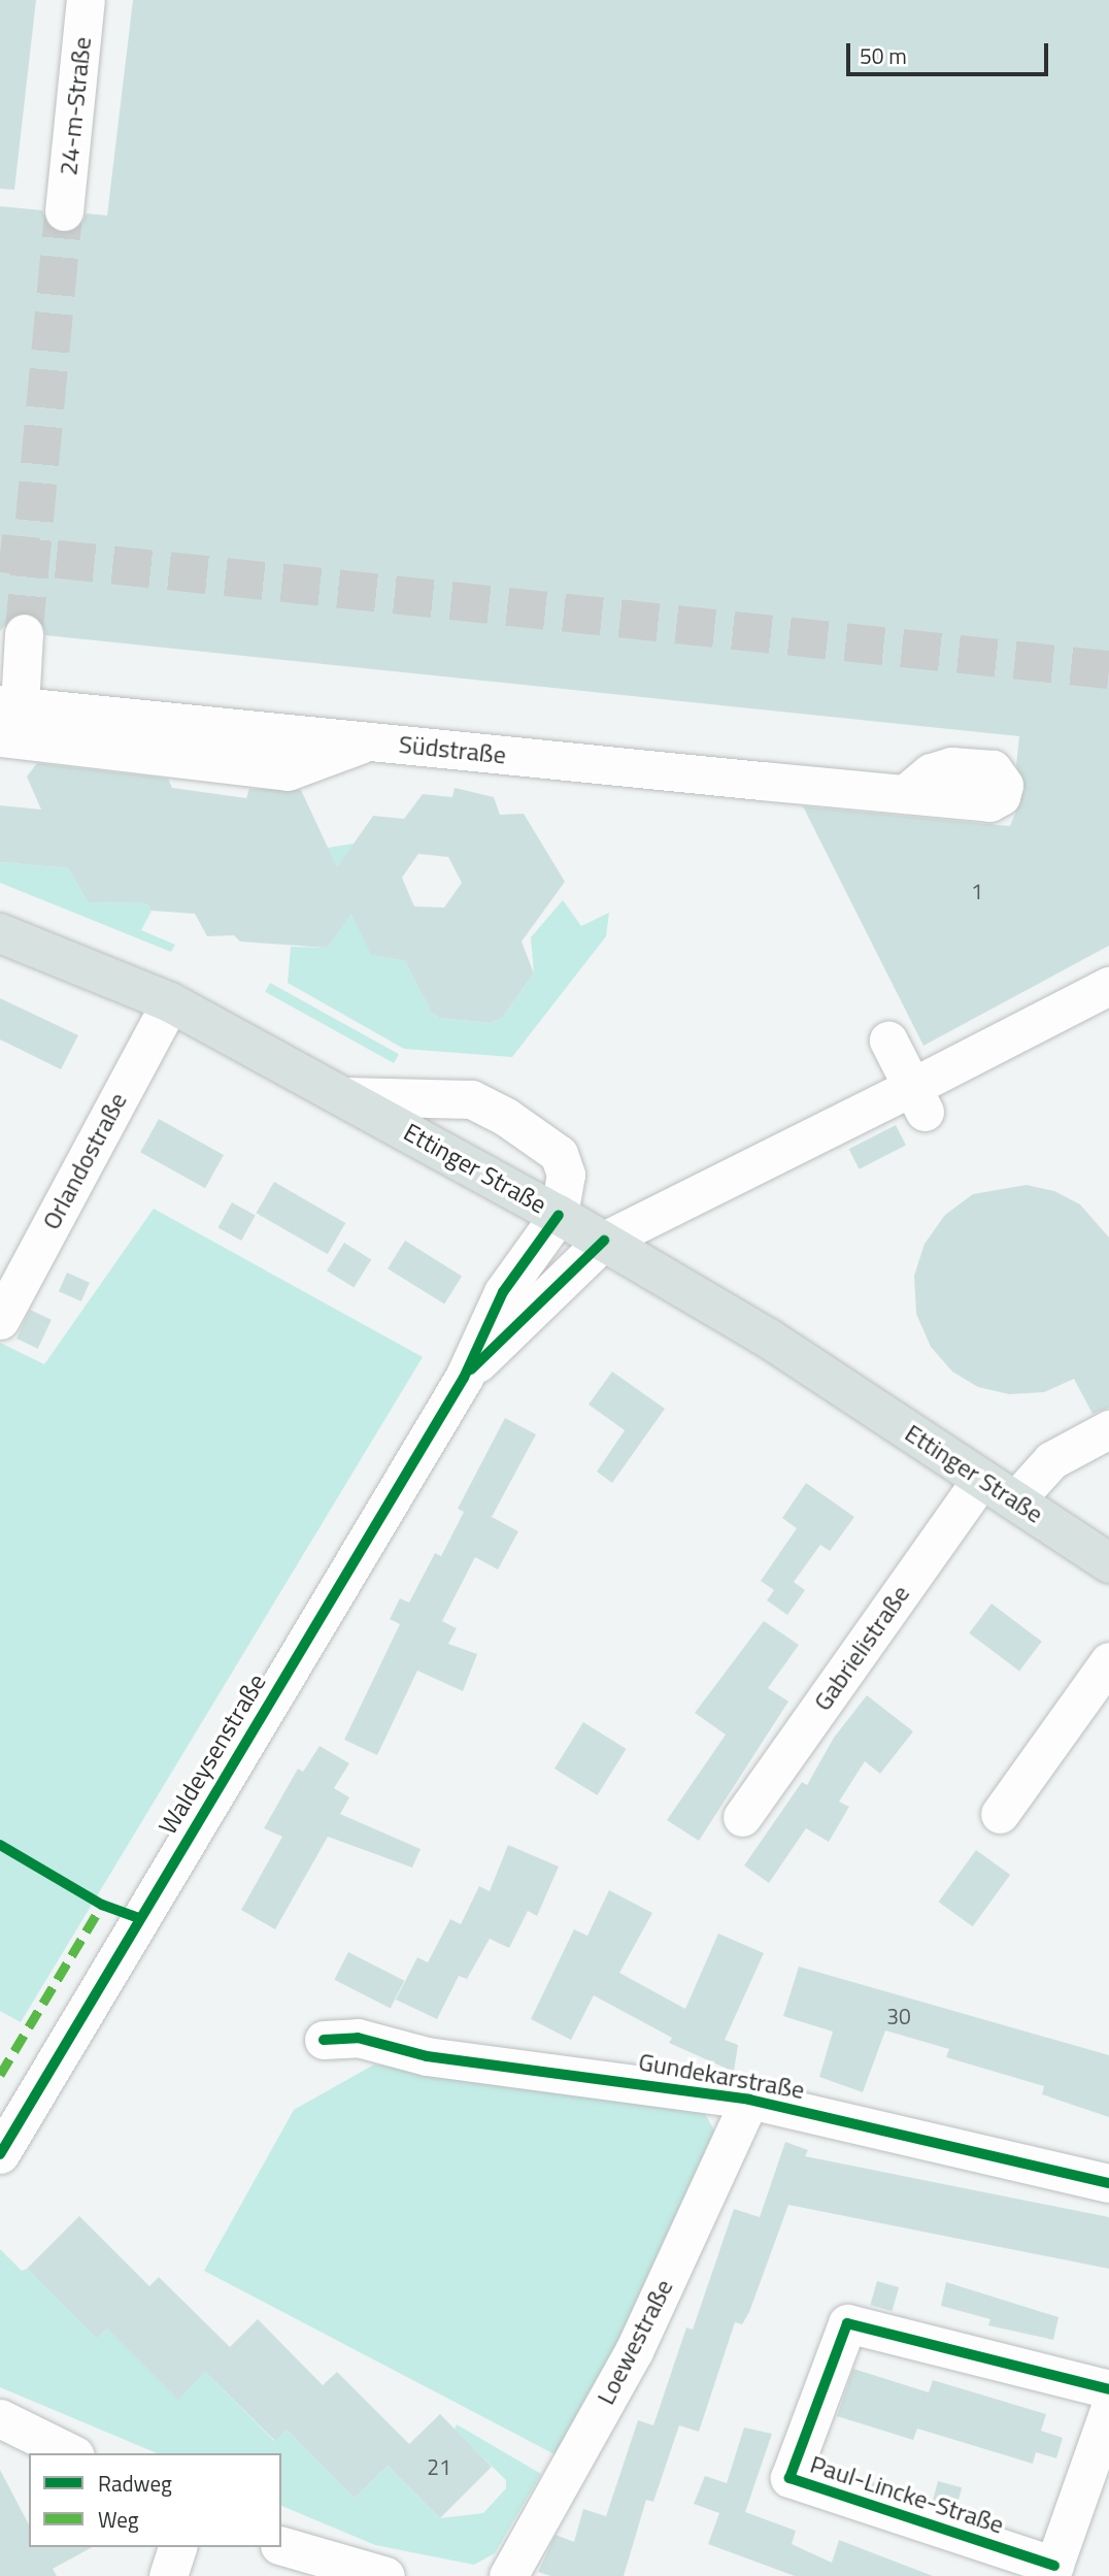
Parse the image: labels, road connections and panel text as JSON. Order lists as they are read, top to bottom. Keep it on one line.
{"streets":{"main road":["Ettinger Straße"],"street":["24-m-Straße","Südstraße","Orlandostraße","Gabrielistraße","Waldeysenstraße","Gundekarstraße","Loewestraße","Paul-Lincke-Straße"]},"crossings":[["Orlandostraße","Ettinger Straße"],["Ettinger Straße","Gabrielistraße"],["Ettinger Straße","Waldeysenstraße"],["Gundekarstraße","Loewestraße"]],"house_numbers":["1","30","21"],"legend":["Radweg","Weg"],"scale_bar":"50 m"}
